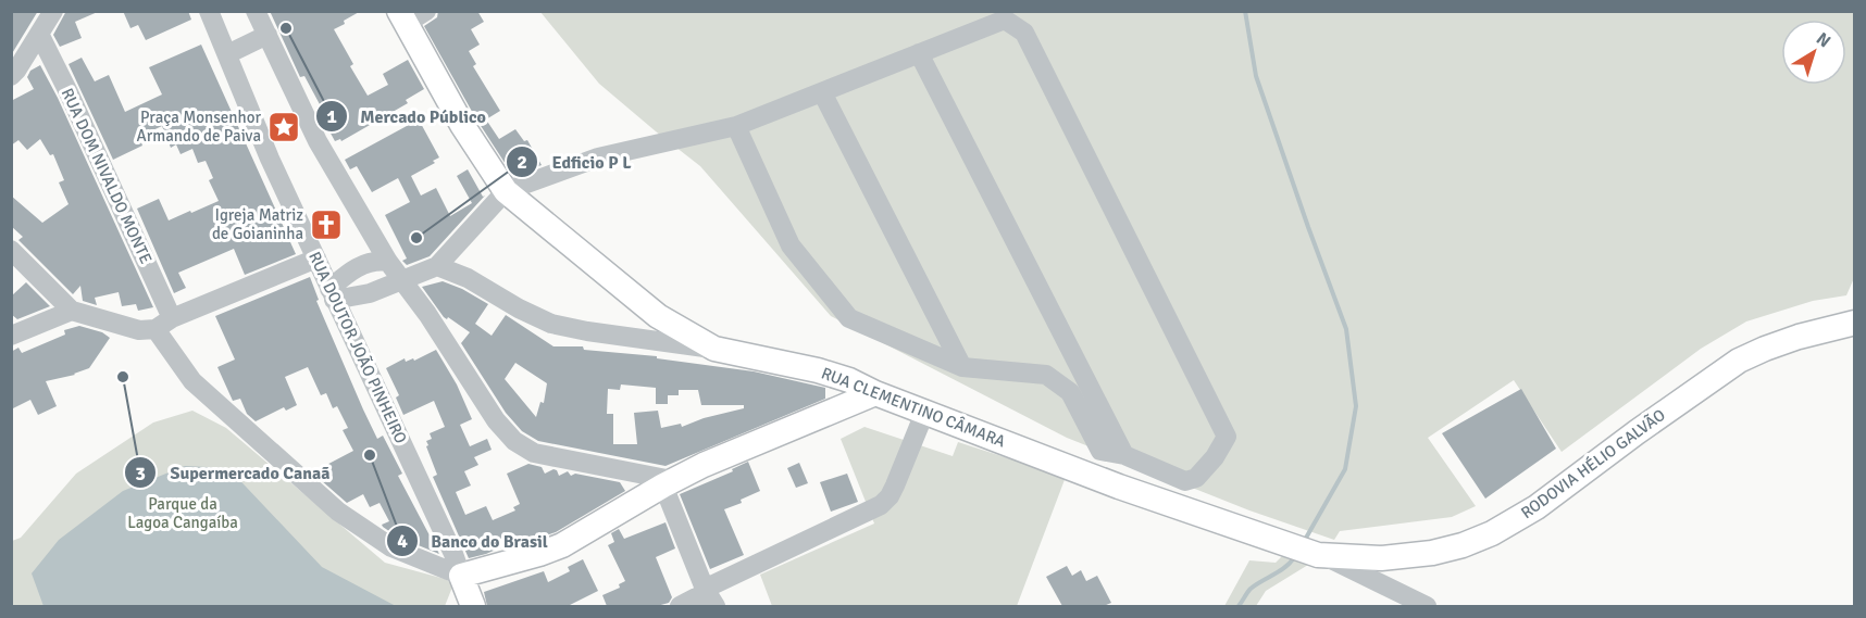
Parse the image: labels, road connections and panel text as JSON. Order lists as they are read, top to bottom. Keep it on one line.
{"streets":{"main road":["RUA CLEMENTINO CÂMARA","RODOVIA HÉLIO GALVÃO"],"street":["RUA DOM NIVALDO MONTE","RUA DOUTOR JOÃO PINHEIRO"]},"crossings":[["RUA DOM NIVALDO MONTE","RUA DOUTOR JOÃO PINHEIRO"],["RUA CLEMENTINO CÂMARA","RODOVIA HÉLIO GALVÃO"]],"parks":["Parque da Lagoa Cangaíba"],"places":{"other":["Mercado Público","Edficio P L","Supermercado Canaã","Banco do Brasil"],"place":["Praça Monsenhor Armando de Paiva"],"church":["Igreja Matriz de Goianinha"]},"north":"top right"}
